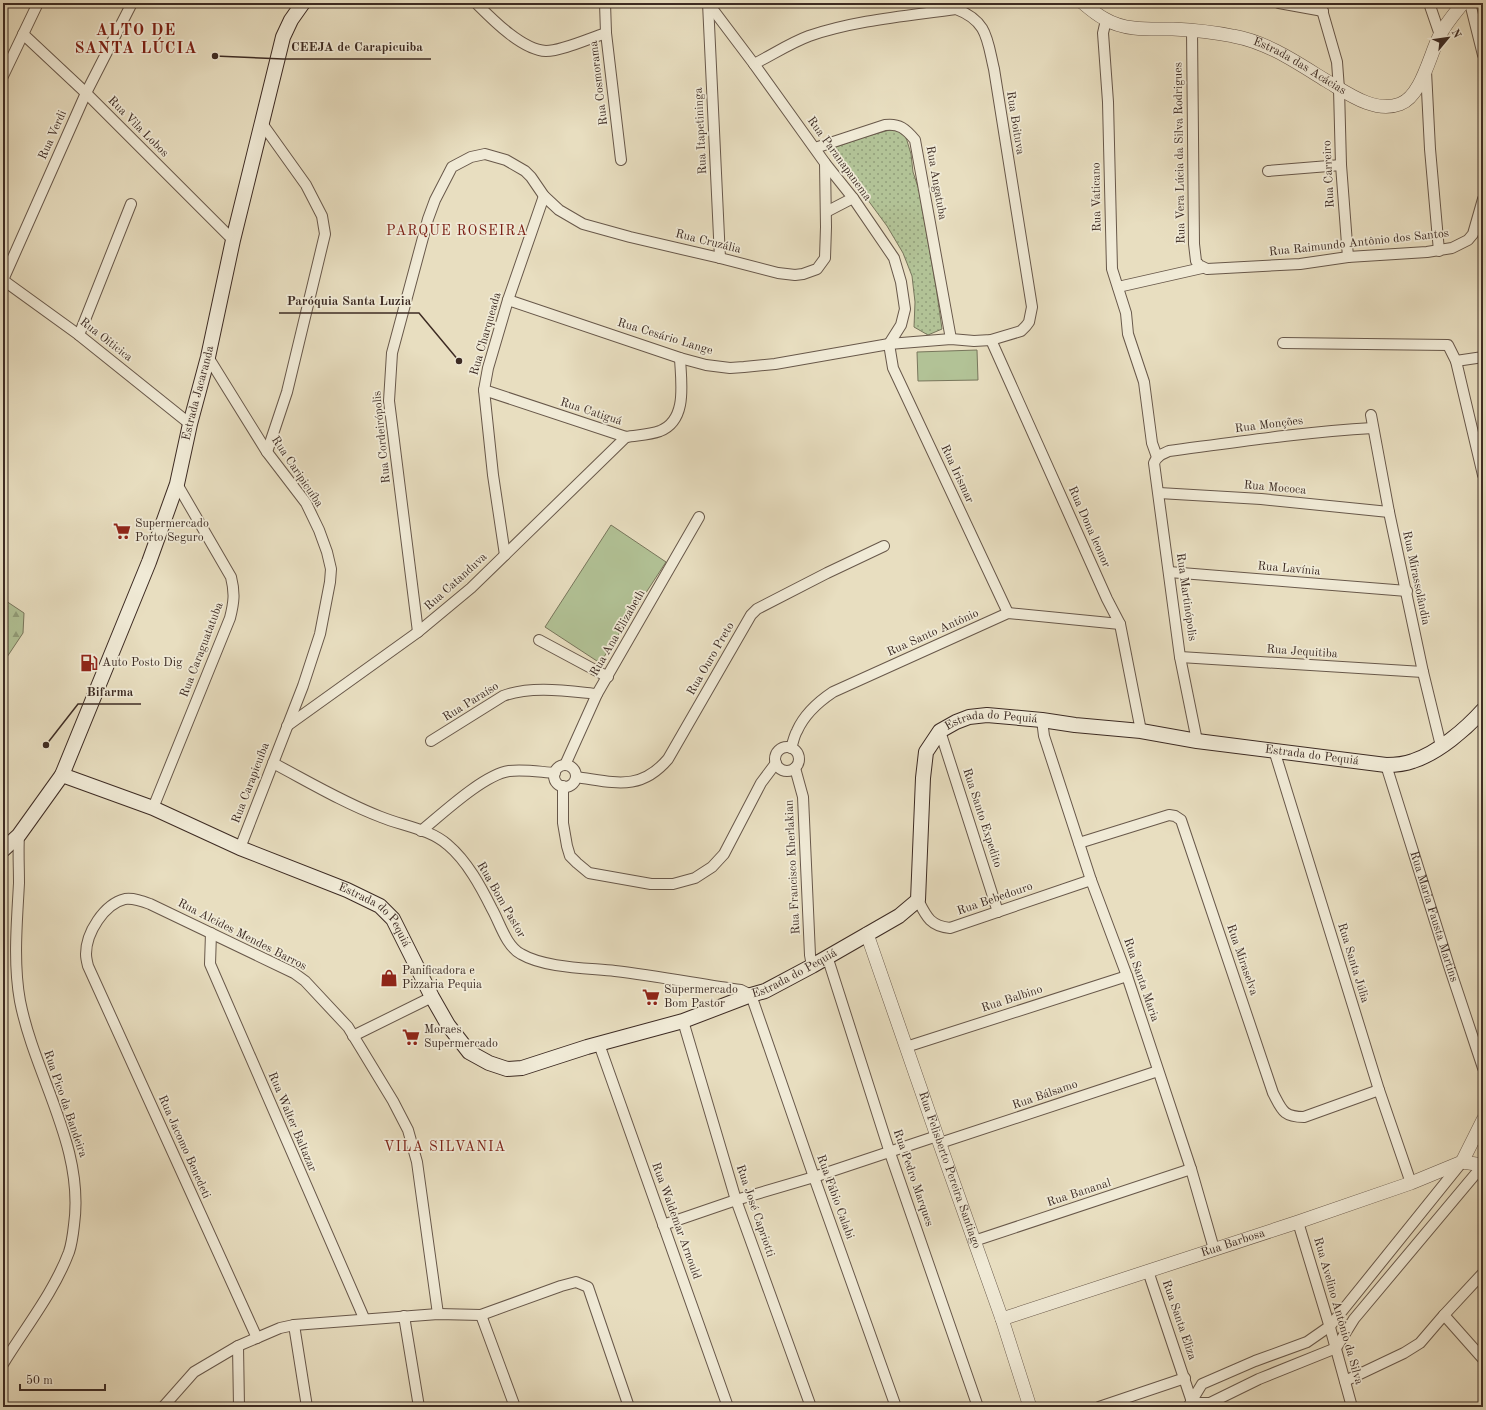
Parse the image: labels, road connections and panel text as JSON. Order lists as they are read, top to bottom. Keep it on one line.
{"streets":{"main road":["Estrada Jacaranda","Estrada do Pequiá"],"street":["Estrada das Acácias","Rua Cosmorama","Rua Boituva","Rua Vila Lobos","Rua Itapetininga","Rua Verdi","Rua Vera Lúcia da Silva Rodrigues","Rua Paranapanema","Rua Carreiro","Rua Angatuba","Rua Vaticano","Rua Cruzália","Rua Raimundo Antônio dos Santos","Rua Charqueada","Rua Cesário Lange","Rua Oiticica","Rua Catiguá","Rua Monções","Rua Cordeirópolis","Rua Caripicuíba","Rua Irismar","Rua Mococa","Rua Dona leonor","Rua Lavínia","Rua Mirassolândia","Rua Catanduva","Rua Martinópolis","Rua Ana Elizabeth","Rua Santo Antônio","Rua Caraguatatuba","Rua Jequitiba","Rua Ouro Preto","Rua Paraíso","Rua Carapicuíba","Rua Santo Expedito","Rua Francisco Kherlakian","Rua Bebedouro","Rua Bom Pastor","Rua Maria Fausta Martins","Rua Alcides Mendes Barros","Rua Miraselva","Rua Santa Júlia","Rua Santa Maria","Rua Balbino","Rua Bálsamo","Rua Pico da Bandeira","Rua Walter Baltazar","Rua Jacomo Benedeti","Rua Felisberto Pereira Santiago","Rua Pedro Marques","Rua Bananal","Rua Fábio Calabi","Rua José Capriotti","Rua Waldemar Arnould","Rua Barbosa","Rua Avelino Antônio da Silva","Rua Santa Eliza"]},"crossings":[["Estrada das Acácias","Rua Vera Lúcia da Silva Rodrigues"],["Estrada das Acácias","Rua Carreiro"],["Estrada das Acácias","Rua Vaticano"],["Rua Boituva","Rua Paranapanema"],["Rua Boituva","Rua Angatuba"],["Rua Boituva","Rua Cesário Lange"],["Rua Boituva","Rua Irismar"],["Rua Boituva","Rua Dona leonor"],["Rua Vila Lobos","Rua Verdi"],["Rua Vila Lobos","Estrada Jacaranda"],["Rua Itapetininga","Rua Paranapanema"],["Rua Itapetininga","Rua Cruzália"],["Rua Verdi","Rua Oiticica"],["Rua Vera Lúcia da Silva Rodrigues","Rua Raimundo Antônio dos Santos"],["Rua Paranapanema","Rua Angatuba"],["Rua Paranapanema","Rua Cruzália"],["Rua Paranapanema","Rua Cesário Lange"],["Rua Paranapanema","Rua Irismar"],["Rua Carreiro","Rua Raimundo Antônio dos Santos"],["Rua Vaticano","Rua Raimundo Antônio dos Santos"],["Rua Vaticano","Rua Martinópolis"],["Rua Cruzália","Rua Charqueada"],["Rua Cruzália","Rua Cordeirópolis"],["Rua Charqueada","Rua Cesário Lange"],["Rua Charqueada","Rua Catiguá"],["Rua Charqueada","Rua Cordeirópolis"],["Rua Charqueada","Rua Catanduva"],["Rua Cesário Lange","Rua Catiguá"],["Rua Cesário Lange","Rua Irismar"],["Rua Oiticica","Estrada Jacaranda"],["Estrada Jacaranda","Rua Caripicuíba"],["Estrada Jacaranda","Rua Caraguatatuba"],["Estrada Jacaranda","Estrada do Pequiá"],["Rua Catiguá","Rua Catanduva"],["Rua Monções","Rua Mirassolândia"],["Rua Monções","Rua Martinópolis"],["Rua Cordeirópolis","Rua Catanduva"],["Rua Caripicuíba","Rua Catanduva"],["Rua Caripicuíba","Rua Carapicuíba"],["Rua Irismar","Rua Santo Antônio"],["Rua Mococa","Rua Mirassolândia"],["Rua Mococa","Rua Martinópolis"],["Rua Dona leonor","Rua Santo Antônio"],["Rua Dona leonor","Estrada do Pequiá"],["Rua Lavínia","Rua Mirassolândia"],["Rua Lavínia","Rua Martinópolis"],["Rua Mirassolândia","Rua Jequitiba"],["Rua Mirassolândia","Estrada do Pequiá"],["Rua Catanduva","Rua Carapicuíba"],["Rua Martinópolis","Rua Jequitiba"],["Rua Martinópolis","Estrada do Pequiá"],["Rua Ana Elizabeth","Rua Ouro Preto"],["Rua Ana Elizabeth","Rua Paraíso"],["Rua Santo Antônio","Rua Francisco Kherlakian"],["Rua Caraguatatuba","Estrada do Pequiá"],["Estrada do Pequiá","Rua Carapicuíba"],["Estrada do Pequiá","Rua Santo Expedito"],["Estrada do Pequiá","Rua Francisco Kherlakian"],["Estrada do Pequiá","Rua Bebedouro"],["Estrada do Pequiá","Rua Bom Pastor"],["Estrada do Pequiá","Rua Maria Fausta Martins"],["Estrada do Pequiá","Rua Santa Júlia"],["Estrada do Pequiá","Rua Santa Maria"],["Estrada do Pequiá","Rua Felisberto Pereira Santiago"],["Estrada do Pequiá","Rua Pedro Marques"],["Estrada do Pequiá","Rua Fábio Calabi"],["Estrada do Pequiá","Rua José Capriotti"],["Estrada do Pequiá","Rua Waldemar Arnould"],["Rua Carapicuíba","Rua Bom Pastor"],["Rua Santo Expedito","Rua Bebedouro"],["Rua Bebedouro","Rua Santa Maria"],["Rua Bom Pastor","Rua Fábio Calabi"],["Rua Alcides Mendes Barros","Rua Walter Baltazar"],["Rua Alcides Mendes Barros","Rua Jacomo Benedeti"],["Rua Miraselva","Rua Santa Júlia"],["Rua Miraselva","Rua Santa Maria"],["Rua Santa Júlia","Rua Barbosa"],["Rua Santa Maria","Rua Balbino"],["Rua Santa Maria","Rua Bálsamo"],["Rua Santa Maria","Rua Bananal"],["Rua Santa Maria","Rua Barbosa"],["Rua Balbino","Rua Felisberto Pereira Santiago"],["Rua Bálsamo","Rua Felisberto Pereira Santiago"],["Rua Bálsamo","Rua Pedro Marques"],["Rua Bálsamo","Rua Fábio Calabi"],["Rua Bálsamo","Rua José Capriotti"],["Rua Bálsamo","Rua Waldemar Arnould"],["Rua Felisberto Pereira Santiago","Rua Bananal"],["Rua Felisberto Pereira Santiago","Rua Barbosa"],["Rua Barbosa","Rua Avelino Antônio da Silva"],["Rua Barbosa","Rua Santa Eliza"]],"districts":["ALTO DE SANTA LÚCIA","PARQUE ROSEIRA","VILA SILVANIA"],"places":{"other":["CEEJA de Carapicuiba","Paróquia Santa Luzia","Bifarma"],"supermarket":["Supermercado Porto Seguro","Supermercado Bom Pastor","Moraes Supermercado"],"fuel station":["Auto Posto Dig"],"shop":["Panificadora e Pizzaria Pequia"]},"scale_bar":"50 m","north":"top right"}
